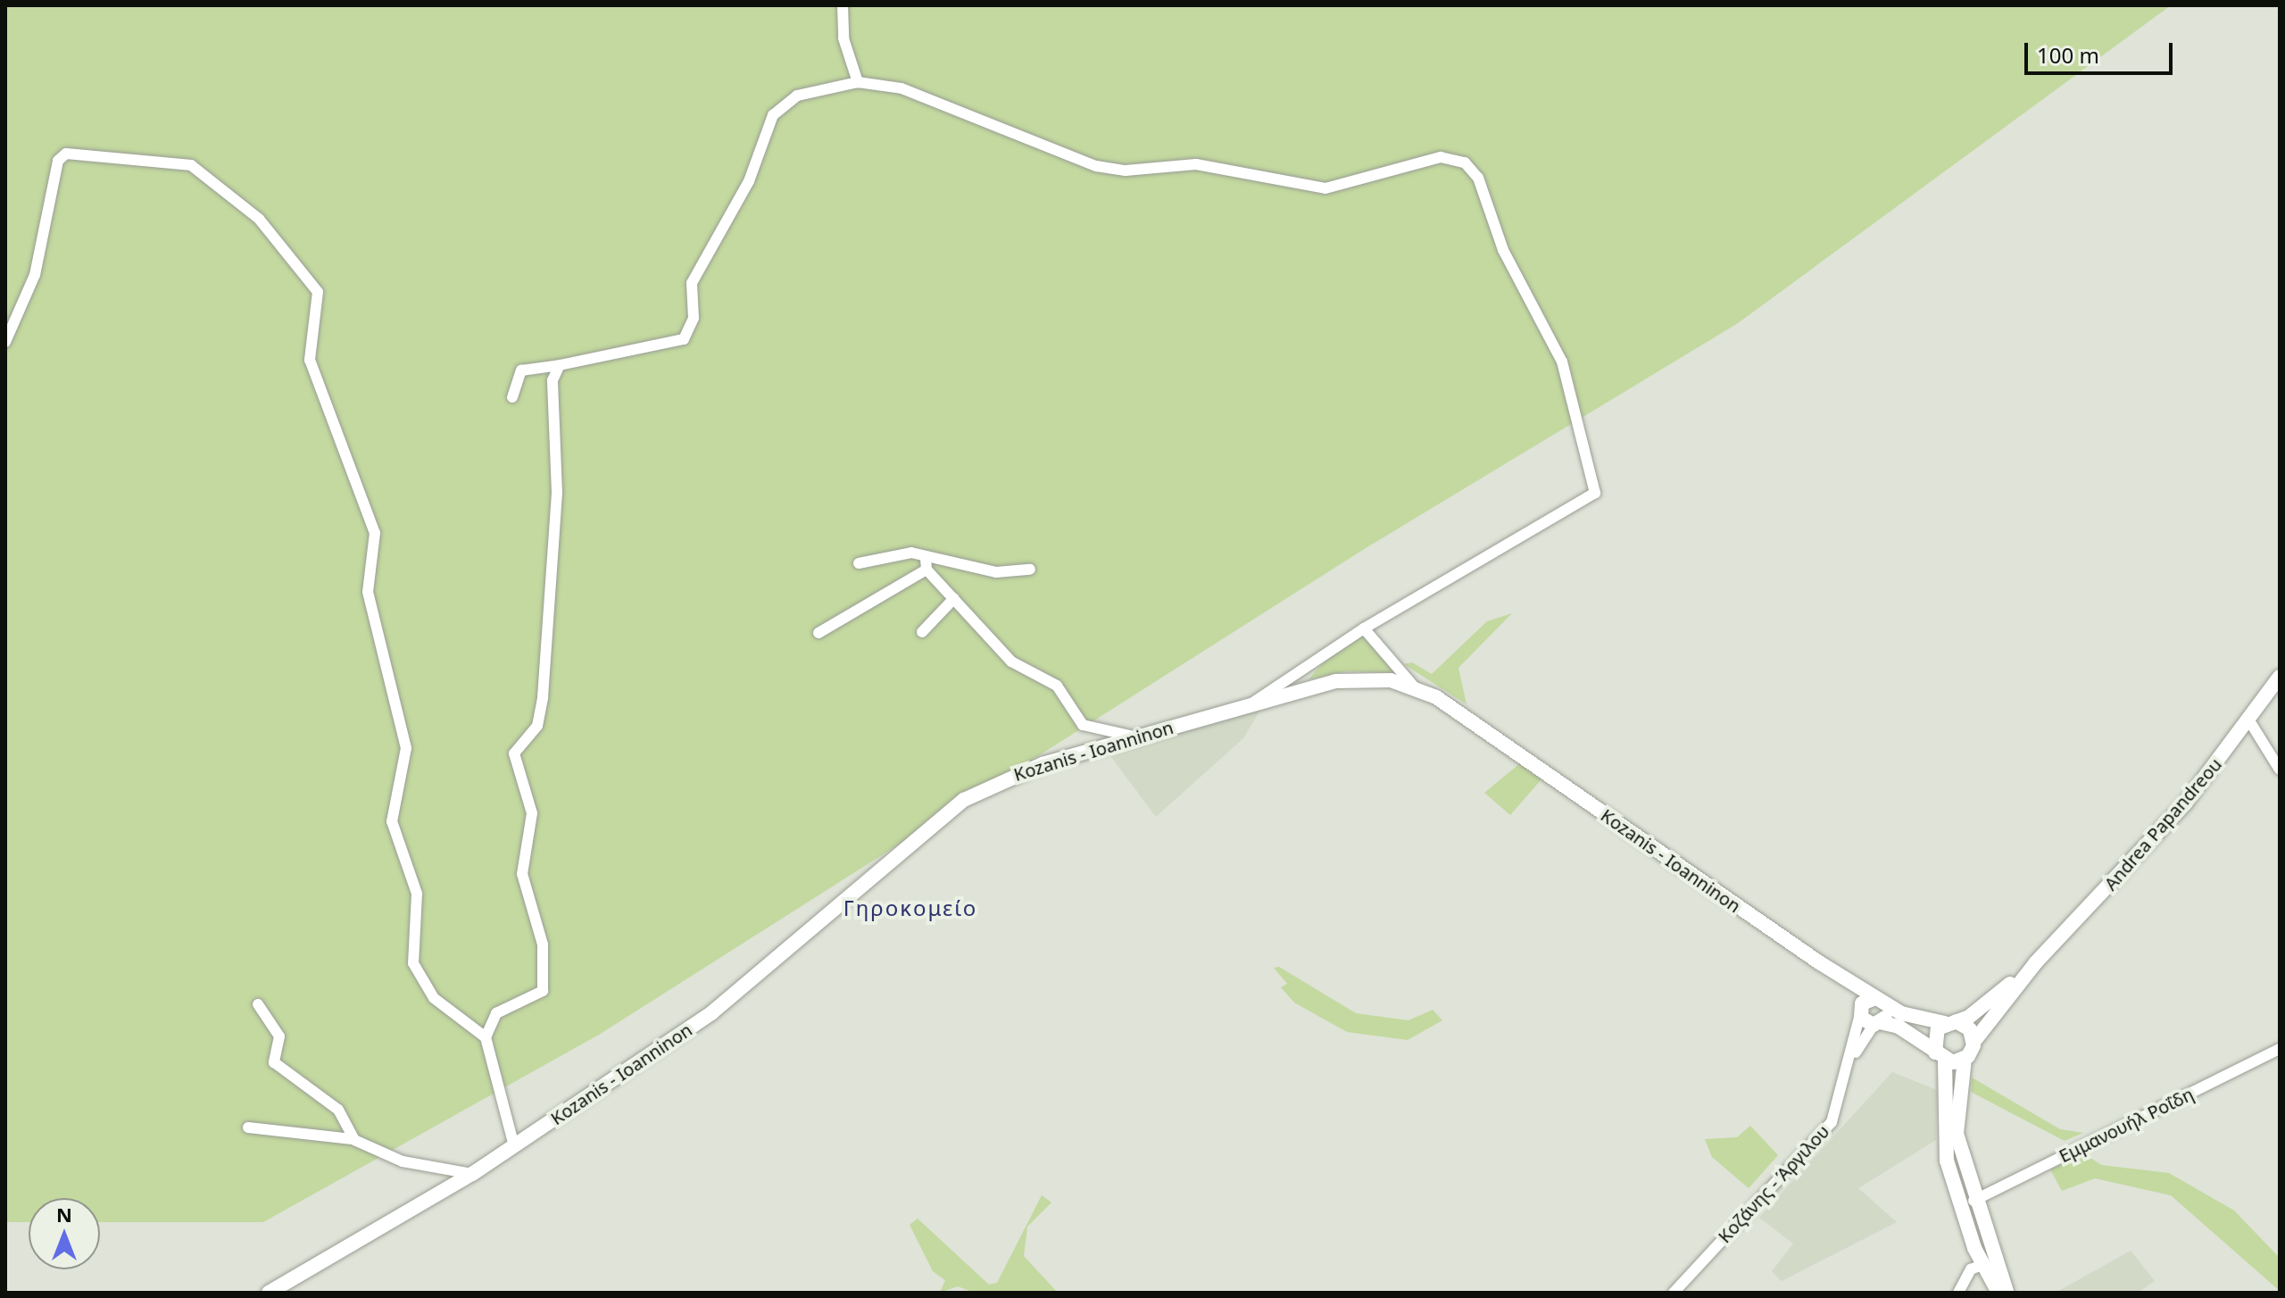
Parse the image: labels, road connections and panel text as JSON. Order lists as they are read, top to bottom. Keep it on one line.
{"streets":{"main road":["Kozanis - Ioanninon","Andrea Papandreou"],"street":["Εμμανουήλ Ροΐδη","Κοζάνης - Άργιλου"]},"crossings":[["Kozanis - Ioanninon","Andrea Papandreou"]],"districts":["Γηροκομείο"],"scale_bar":"100 m","north":"top"}
